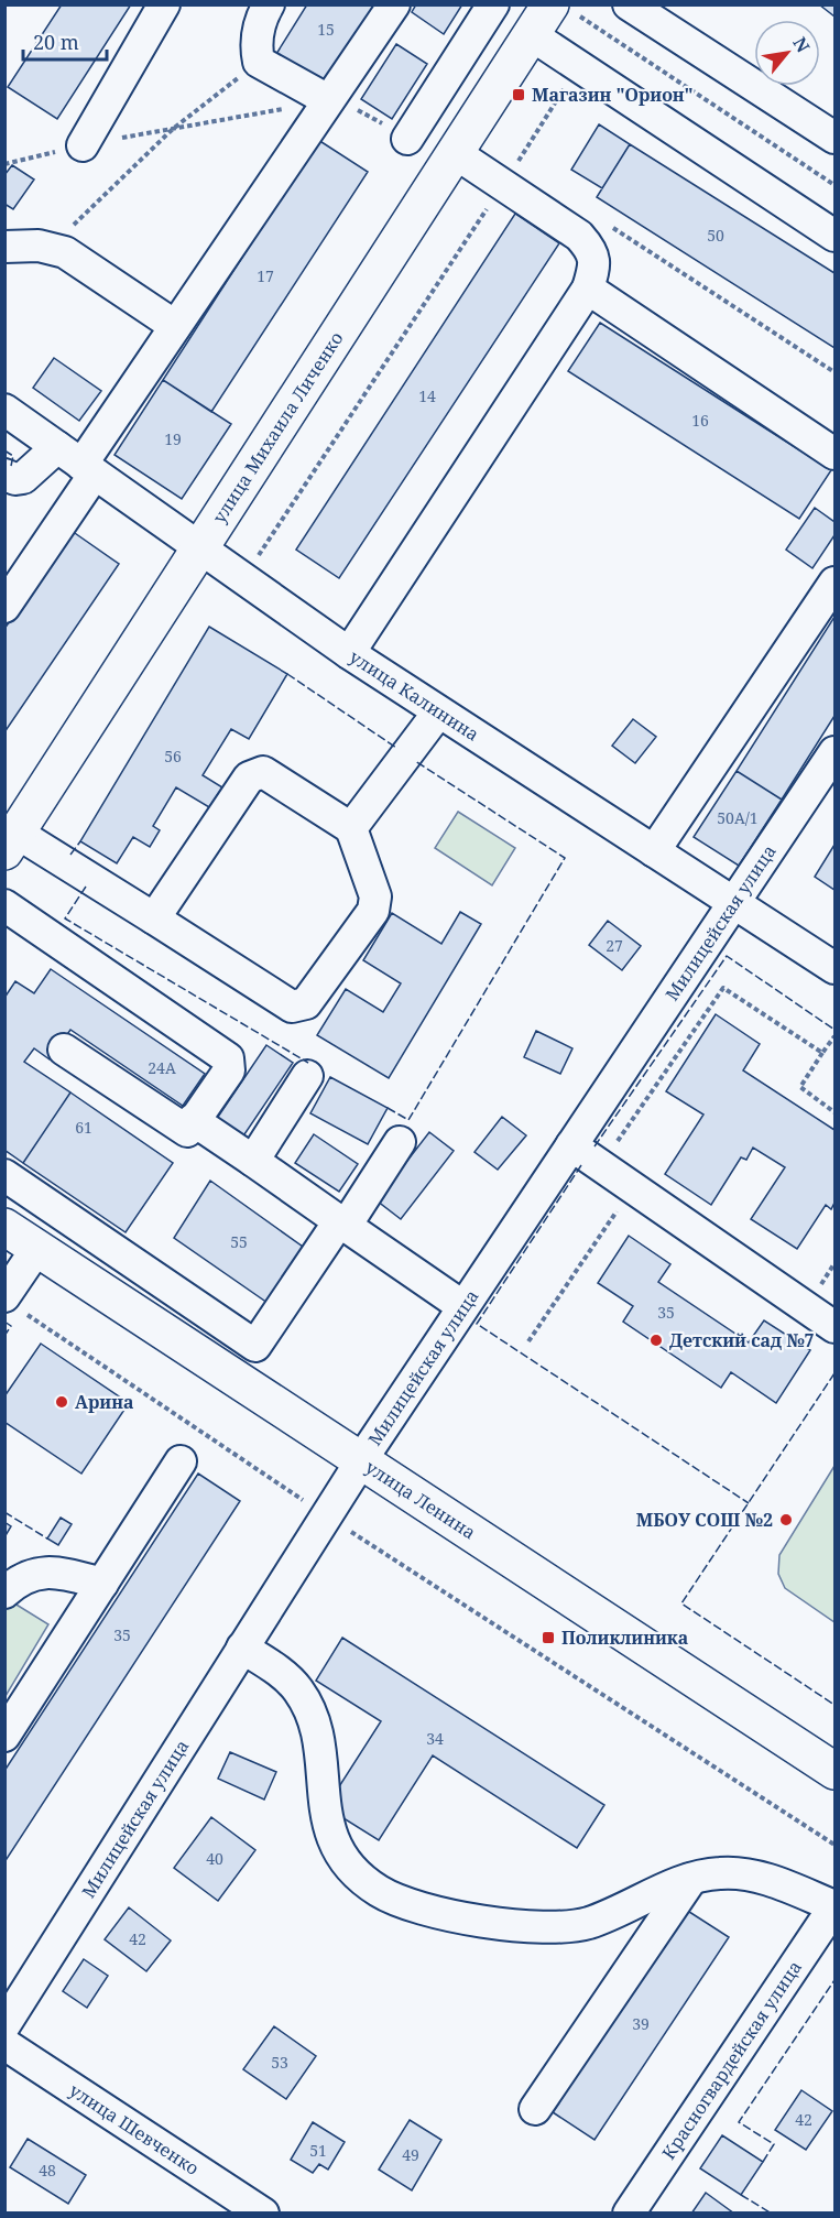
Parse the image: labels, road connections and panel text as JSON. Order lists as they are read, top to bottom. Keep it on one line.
{"streets":{"main road":["улица Михаила Личенко","улица Ленина"],"street":["улица Калинина","Милицейская улица","Красногвардейская улица","улица Шевченко"]},"crossings":[["улица Михаила Личенко","улица Калинина"],["улица Калинина","Милицейская улица"],["Милицейская улица","улица Ленина"]],"places":{"transit":["Магазин \"Орион\"","Поликлиника"],"other":["Детский сад №7","Арина","МБОУ СОШ №2"]},"house_numbers":["15","50","17","14","16","19","56","50А/1","27","24А","61","55","35","35","34","40","42","39","53","42","51","49","48"],"scale_bar":"20 m","north":"top right"}
